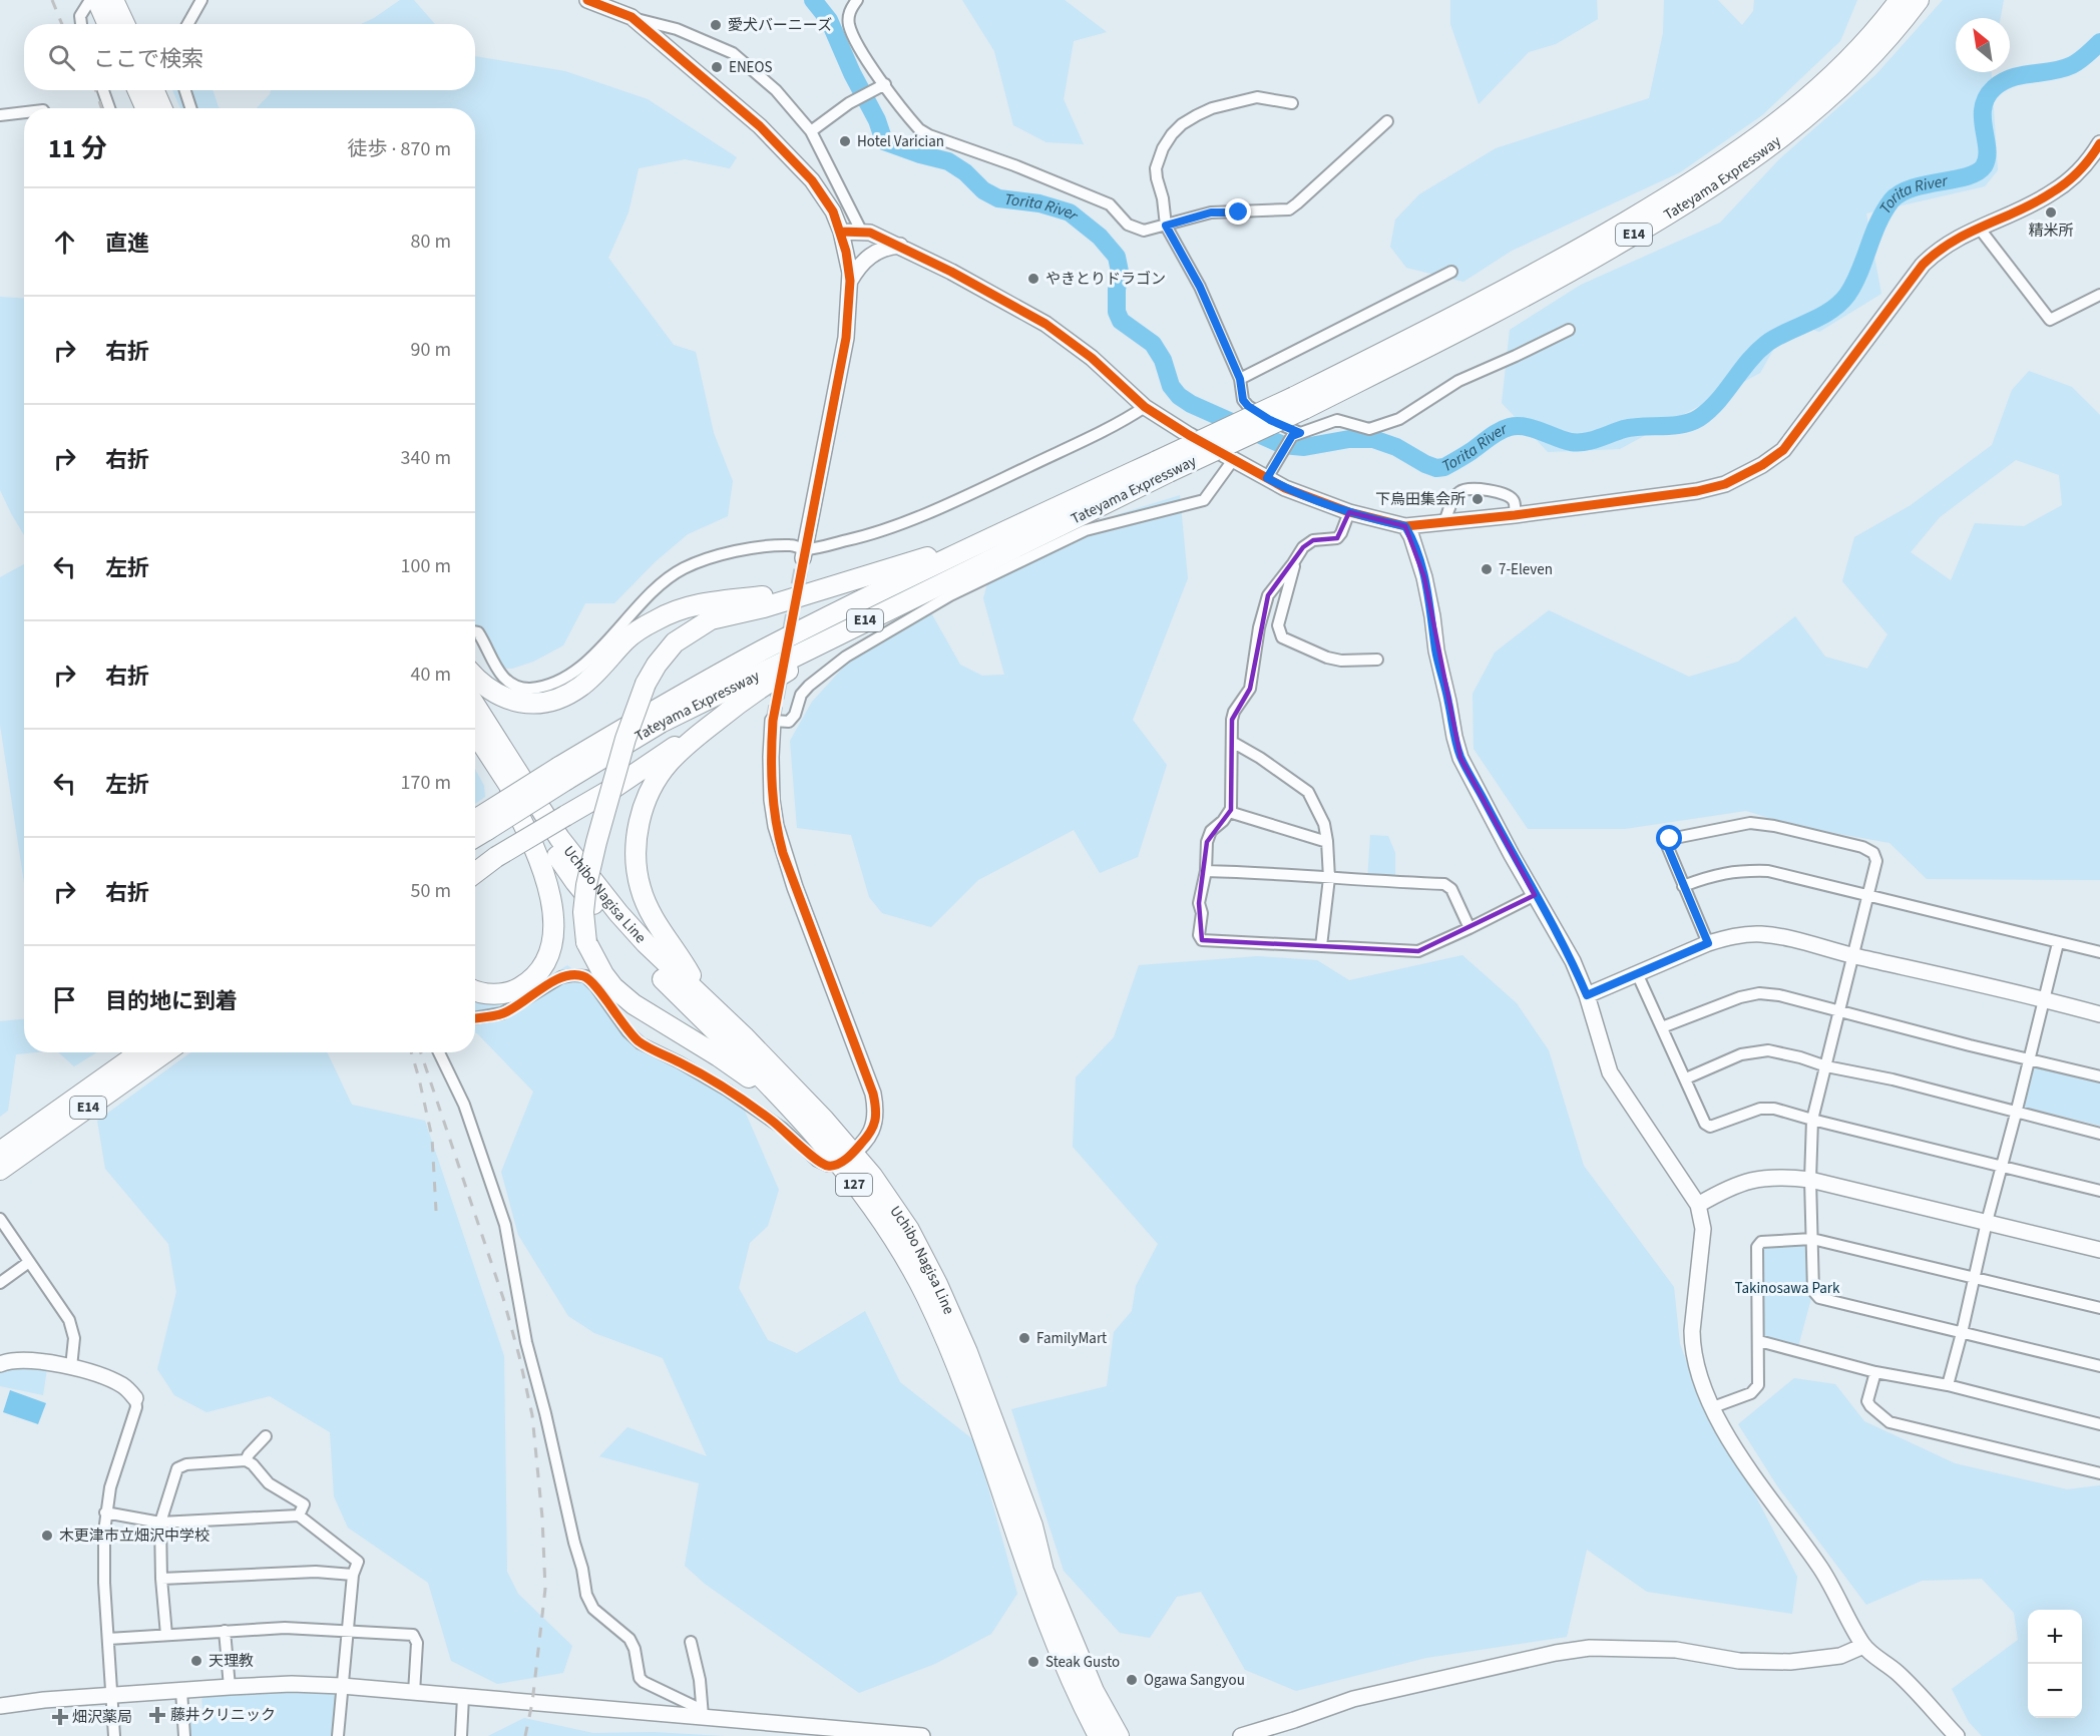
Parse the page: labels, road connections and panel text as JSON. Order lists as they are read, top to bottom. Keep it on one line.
{"streets":{"highway":["Tateyama Expressway","E14","Uchibo Nagisa Line","127"]},"water":["Torita River"],"parks":["Takinosawa Park"],"places":{"other":["愛犬バーニーズ","ENEOS","Hotel Varician","精米所","やきとりドラゴン","下烏田集会所","7-Eleven","FamilyMart","木更津市立畑沢中学校","天理教","Steak Gusto","Ogawa Sangyou"],"health":["藤井クリニック","畑沢薬局"]},"north":"top left","page":{"search":"ここで検索","heading":["11 分","徒歩 · 870 m"],"list":[["直進","80 m"],["右折","90 m"],["右折","340 m"],["左折","100 m"],["右折","40 m"],["左折","170 m"],["右折","50 m"],"目的地に到着"],"map_buttons":["+","−"]}}
